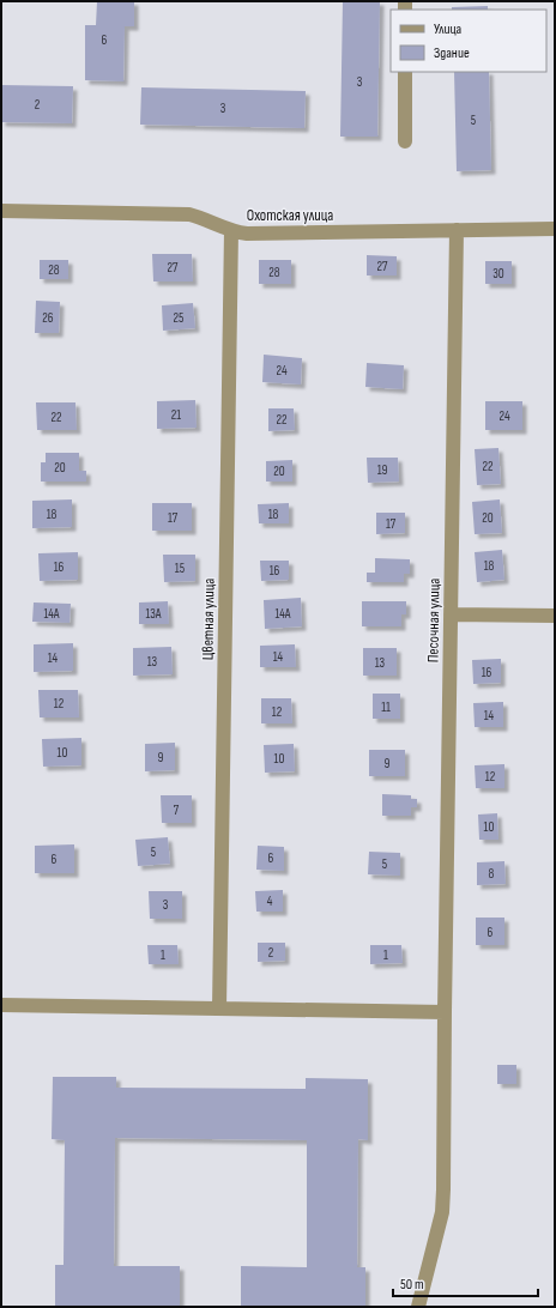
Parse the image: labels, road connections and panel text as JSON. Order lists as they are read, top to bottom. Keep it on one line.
{"streets":{"street":["Охотская улица","Цветная улица","Песочная улица"]},"crossings":[["Охотская улица","Цветная улица"],["Охотская улица","Песочная улица"]],"house_numbers":["6","3","2","3","5","27","27","28","28","30","26","25","24","21","24","22","22","22","20","19","20","18","18","17","20","17","18","16","15","16","14А","13А","14А","14","14","13","13","16","12","11","12","14","10","9","10","9","12","7","10","5","6","6","5","8","4","3","6","2","1","1"],"legend":["Улица","Здание"],"scale_bar":"50 m"}
